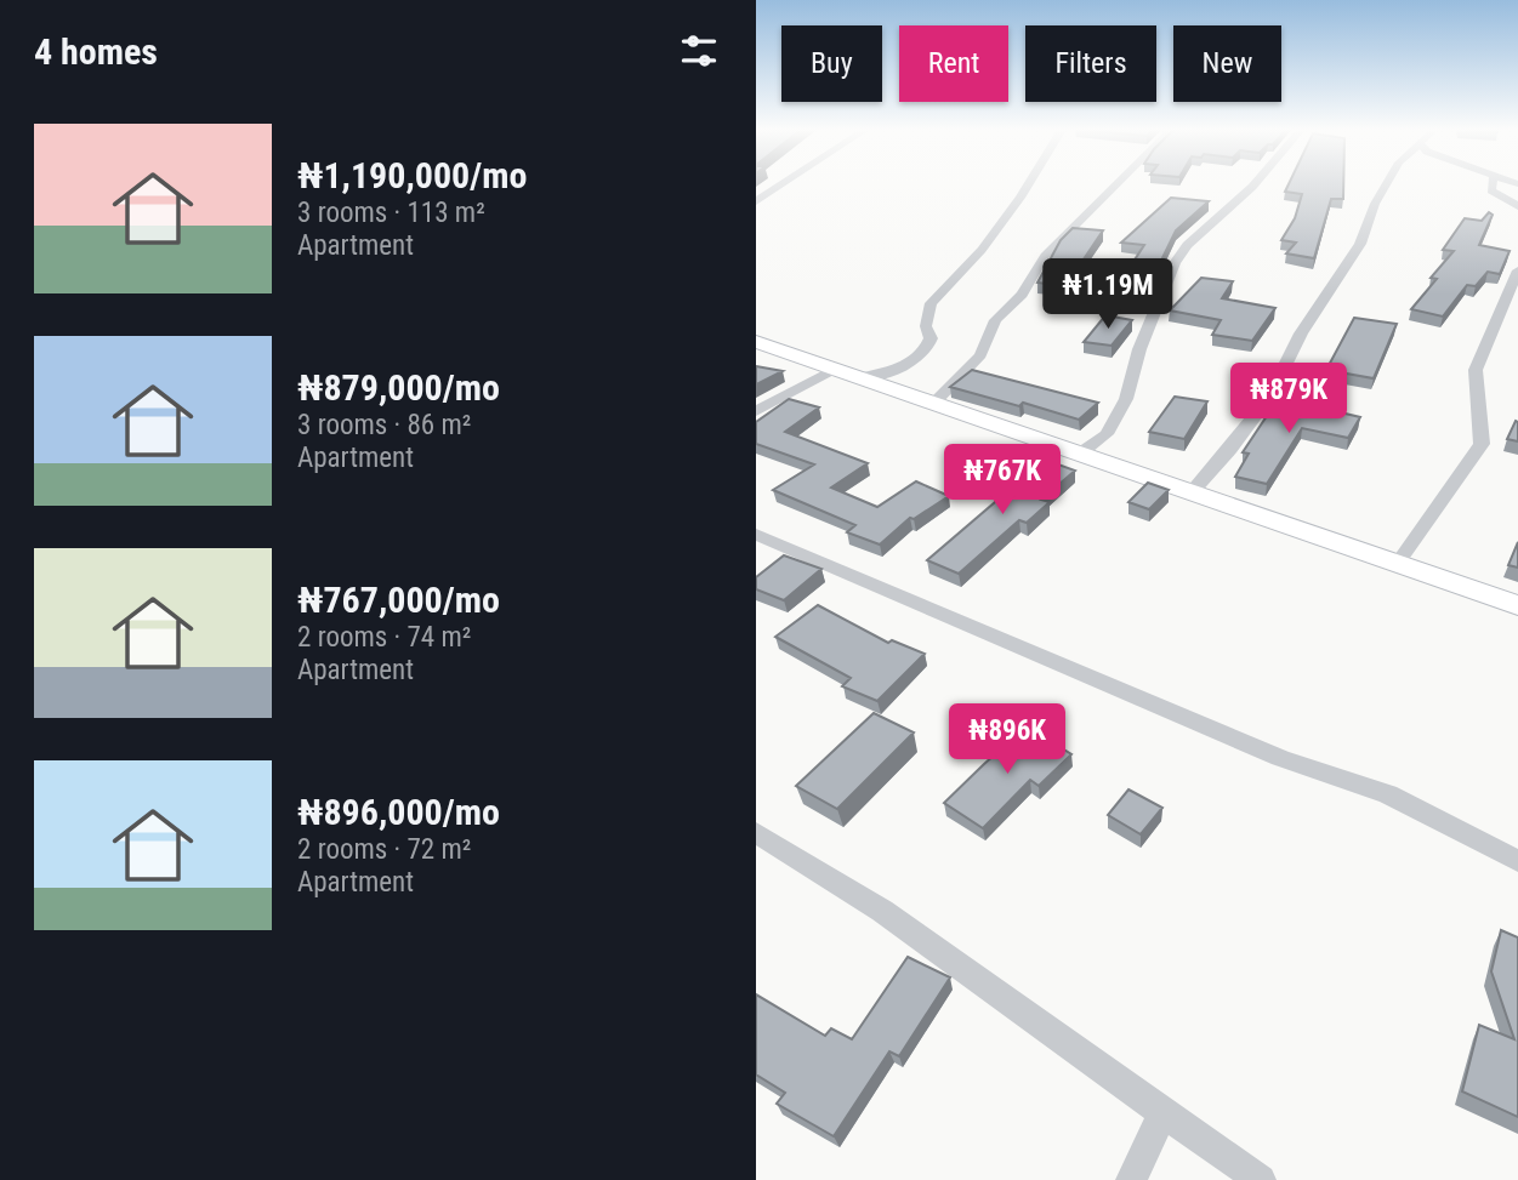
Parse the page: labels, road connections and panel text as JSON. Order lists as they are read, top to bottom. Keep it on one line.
{"page":{"heading":"4 homes","chip":["Buy","Rent","Filters","New"],"list":[{"name":"₦1,190,000/mo","note":"3 rooms · 113 m² · Apartment"},{"name":"₦879,000/mo","note":"3 rooms · 86 m² · Apartment"},{"name":"₦767,000/mo","note":"2 rooms · 74 m² · Apartment"},{"name":"₦896,000/mo","note":"2 rooms · 72 m² · Apartment"}],"price":["₦1.19M","₦879K","₦767K","₦896K"]}}
